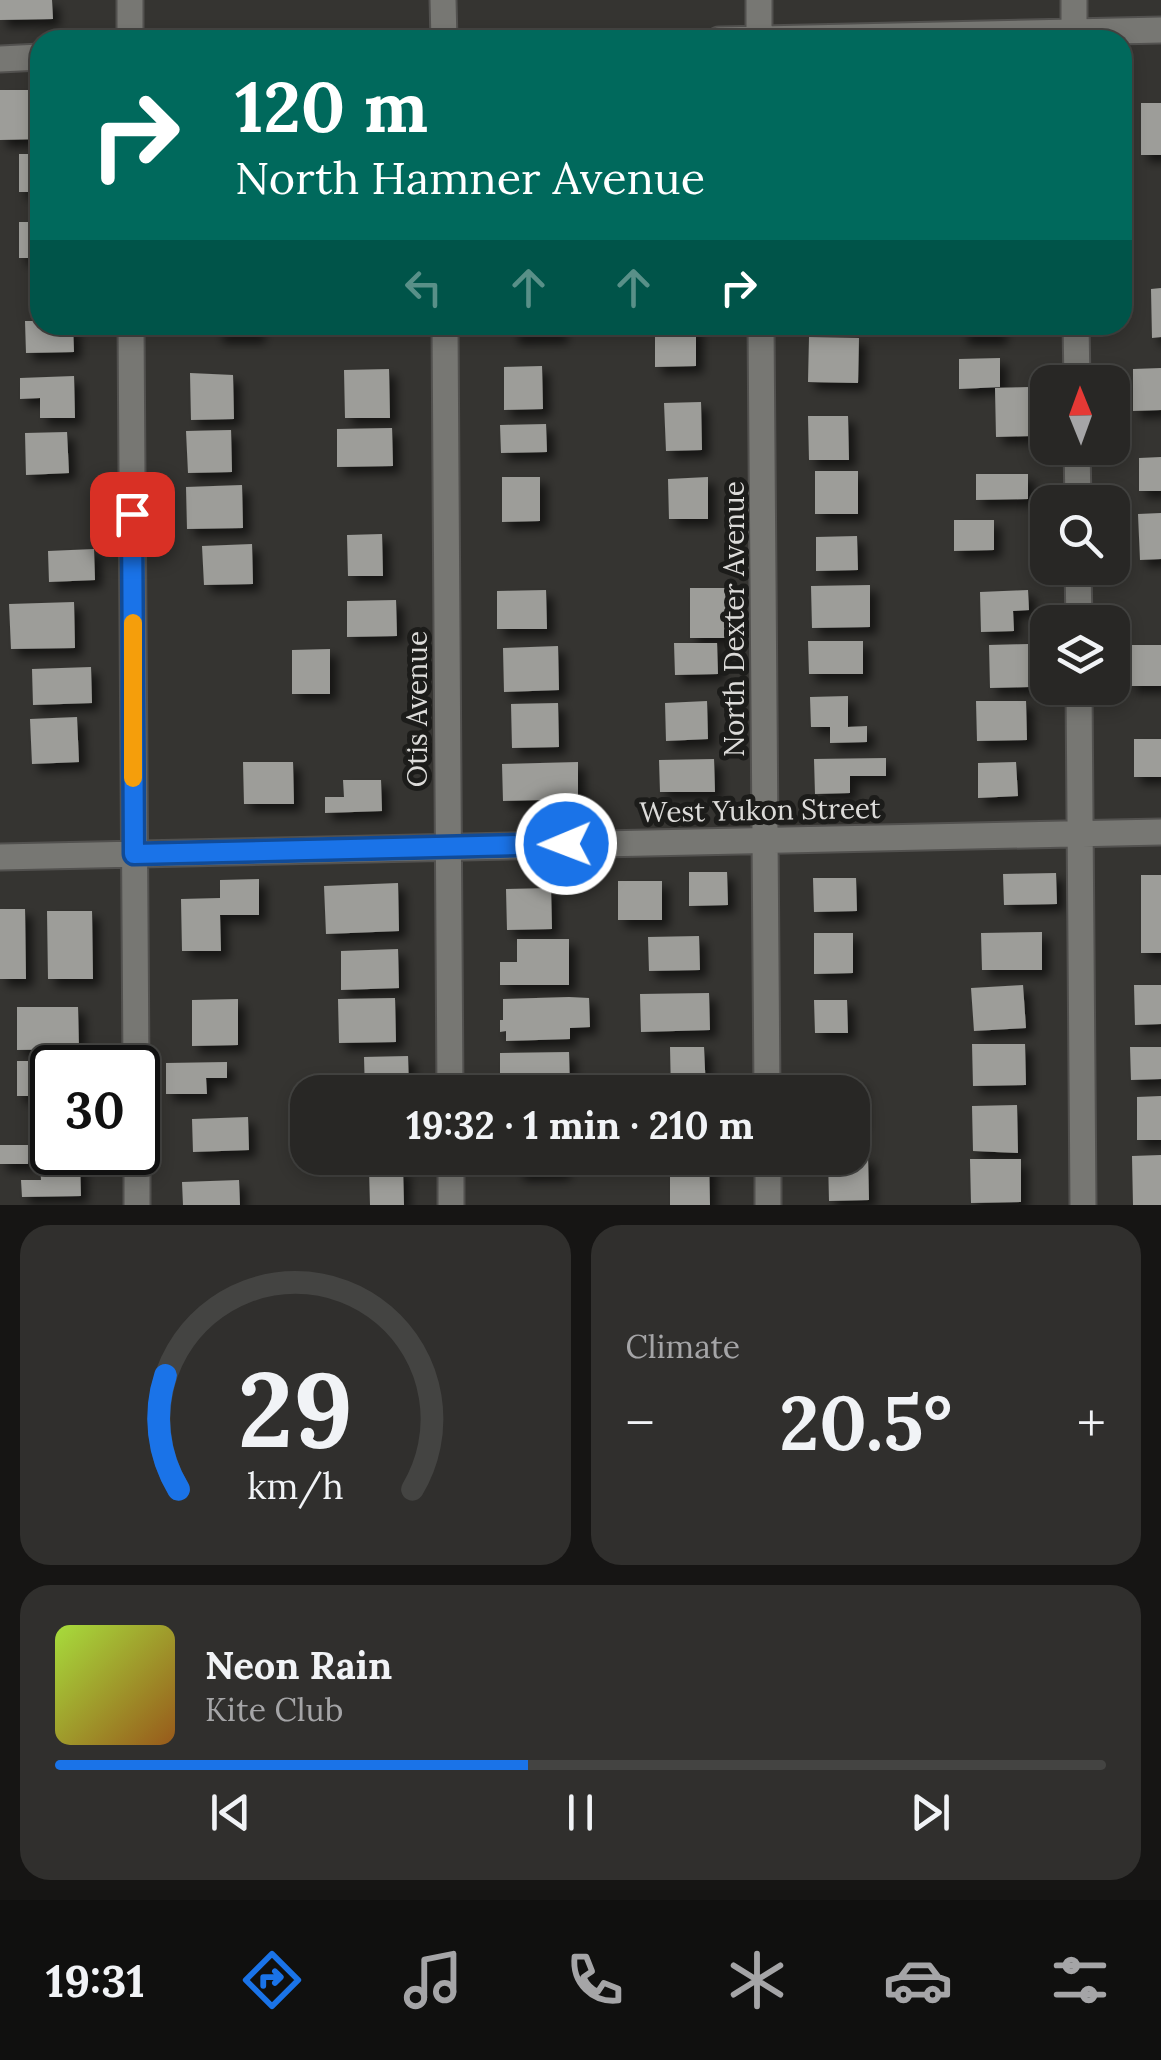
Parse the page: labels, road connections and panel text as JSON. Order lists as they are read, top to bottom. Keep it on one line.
{"streets":{"street":["North Dexter Avenue","Otis Avenue","West Yukon Street"]},"crossings":[["North Dexter Avenue","West Yukon Street"],["Otis Avenue","West Yukon Street"]],"north":"top","page":{"turn":["120 m","North Hamner Avenue"],"limit":"30","trip":"19:32 · 1 min · 210 m","tile":"Climate","heat":["−","20.5°","+"],"song":["Neon Rain","Kite Club"],"tabs":"19:31","gauge":["29","km/h"]}}
